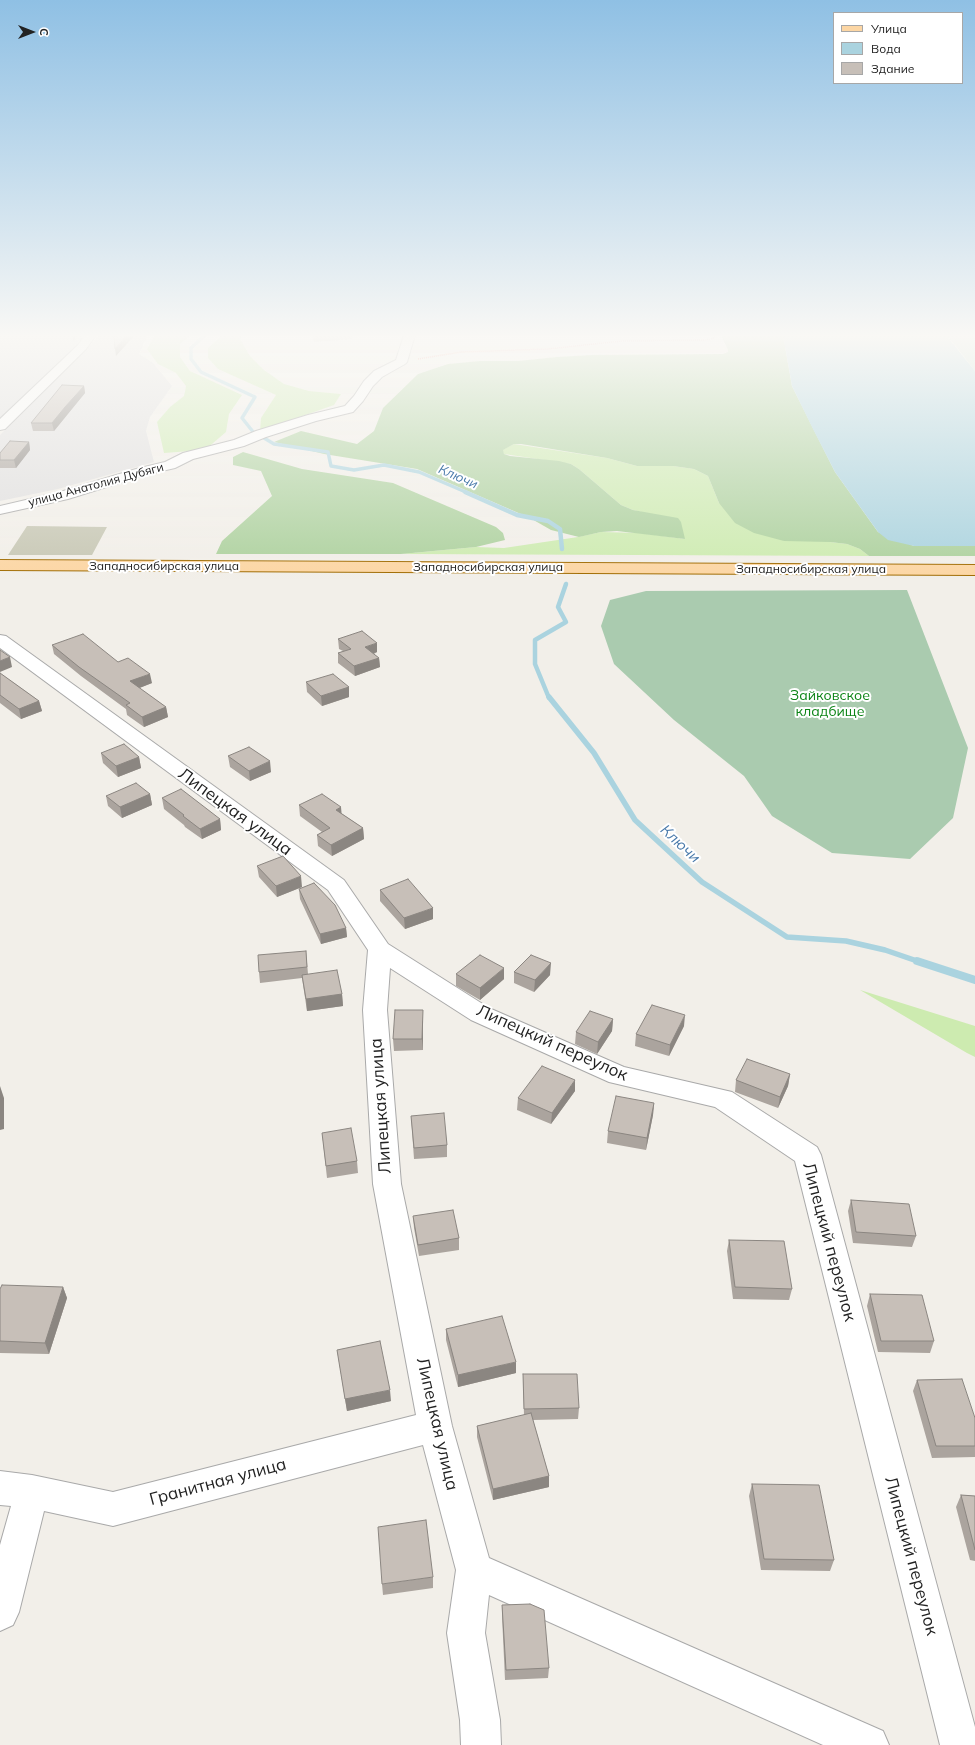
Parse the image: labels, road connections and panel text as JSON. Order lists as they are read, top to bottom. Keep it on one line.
{"streets":{"main road":["Западносибирская улица"],"street":["улица Анатолия Дубяги","Липецкая улица","Липецкий переулок","Гранитная улица"]},"crossings":[["Липецкая улица","Липецкий переулок"],["Липецкая улица","Гранитная улица"]],"water":["Ключи"],"parks":["Зайковское кладбище"],"legend":["Улица","Вода","Здание"],"north":"right"}
